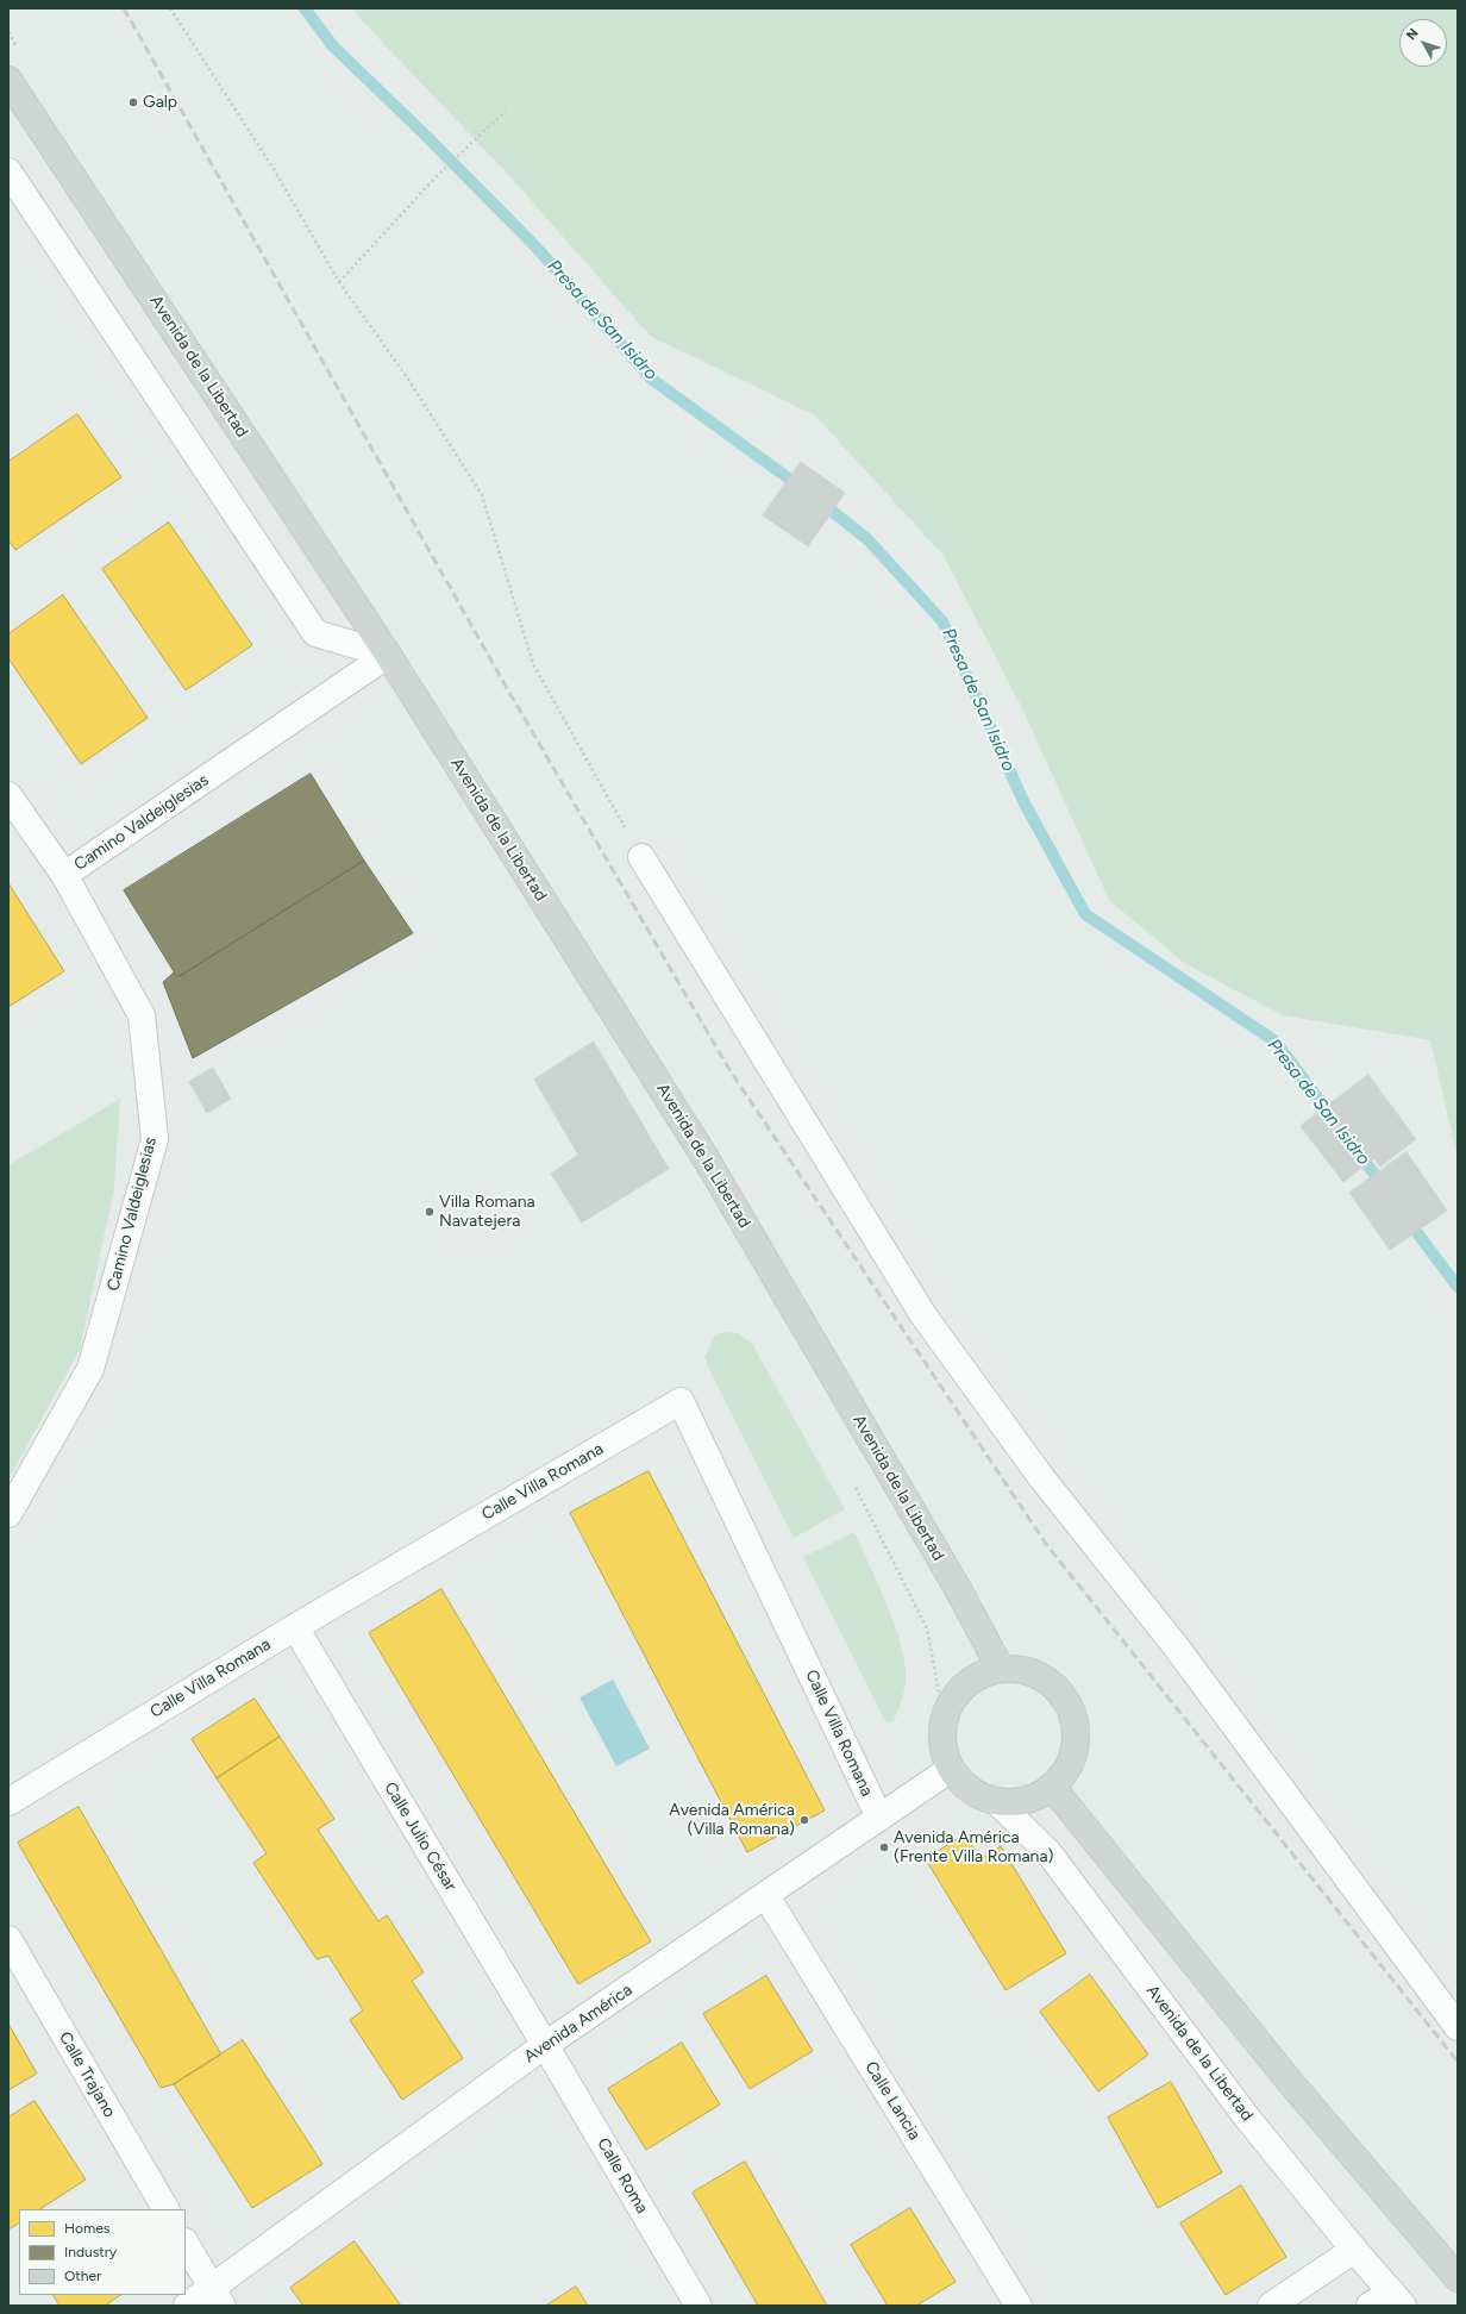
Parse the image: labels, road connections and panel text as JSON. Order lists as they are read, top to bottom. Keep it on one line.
{"streets":{"main road":["Avenida de la Libertad"],"street":["Camino Valdeiglesias","Calle Villa Romana","Calle Julio César","Avenida América","Calle Trajano","Calle Lancia","Calle Roma"]},"crossings":[["Avenida de la Libertad","Camino Valdeiglesias"],["Avenida de la Libertad","Avenida América"],["Calle Villa Romana","Calle Julio César"],["Calle Villa Romana","Avenida América"],["Calle Julio César","Avenida América"],["Calle Julio César","Calle Roma"],["Avenida América","Calle Lancia"],["Avenida América","Calle Roma"]],"water":["Presa de San Isidro"],"places":["Galp","Villa Romana Navatejera","Avenida América (Villa Romana)","Avenida América (Frente Villa Romana)"],"legend":["Homes","Industry","Other"],"north":"top left"}
